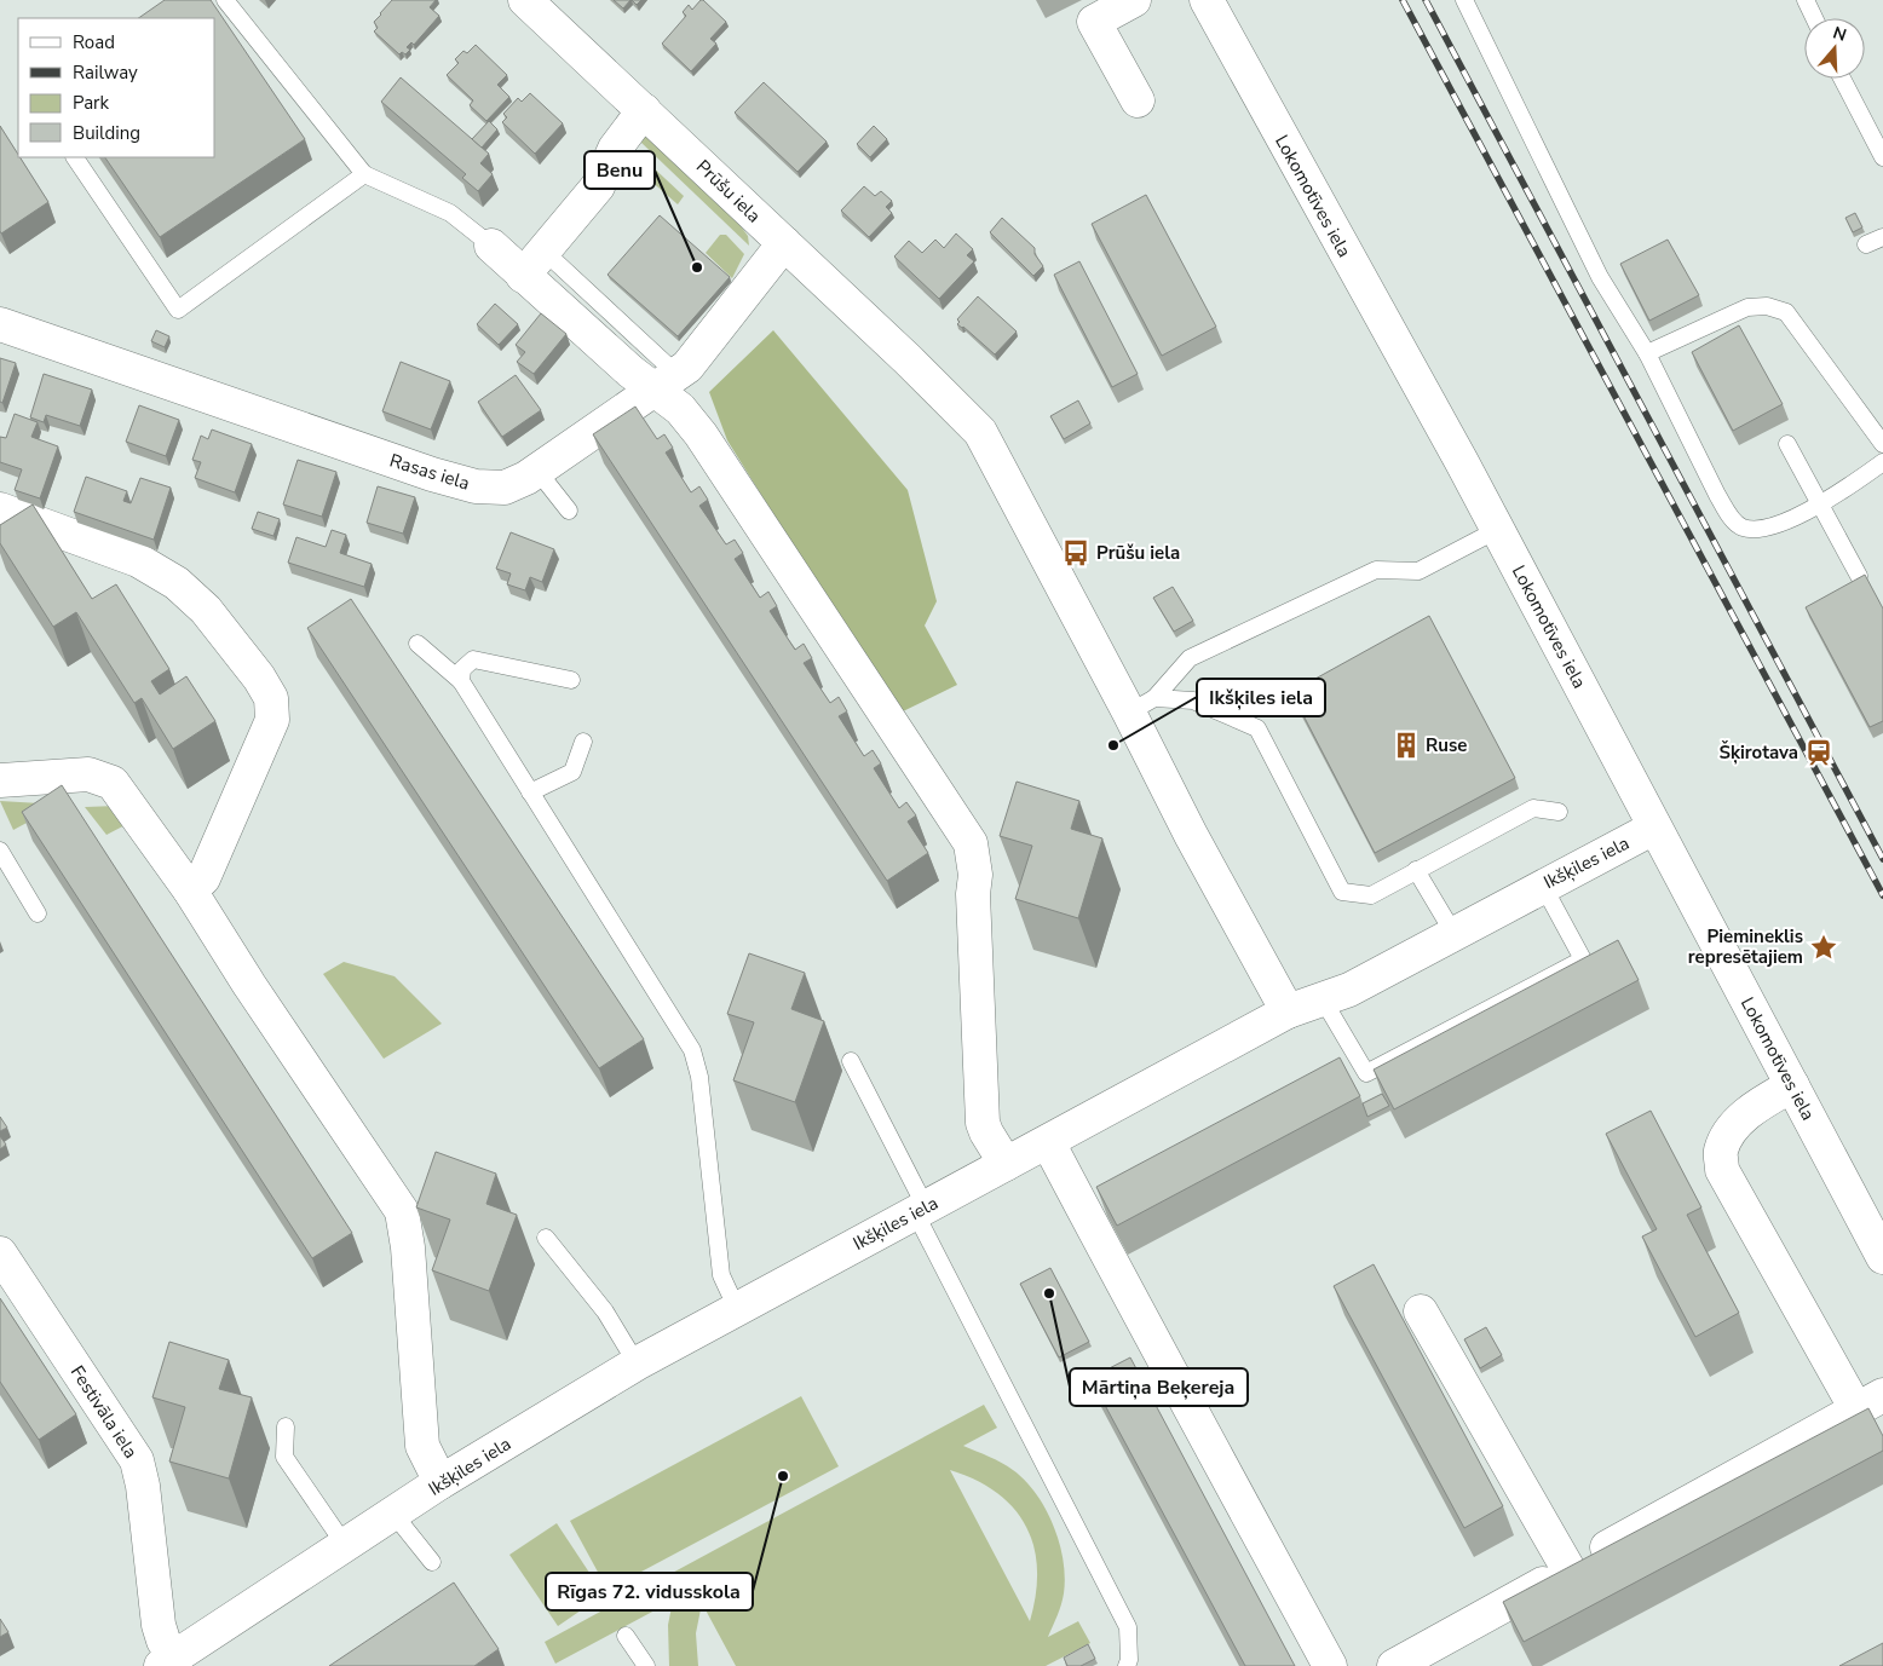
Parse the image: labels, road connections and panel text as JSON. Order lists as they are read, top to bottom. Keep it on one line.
{"streets":{"street":["Prūšu iela","Lokomotīves iela","Rasas iela","Ikšķiles iela","Festivāla iela"]},"crossings":[["Prūšu iela","Rasas iela"],["Prūšu iela","Ikšķiles iela"],["Lokomotīves iela","Ikšķiles iela"],["Ikšķiles iela","Festivāla iela"]],"places":{"other":["Benu","Ikšķiles iela","Mārtiņa Beķereja","Rīgas 72. vidusskola"],"bus stop":["Prūšu iela"],"building":["Ruse"],"station":["Šķirotava"],"place":["Piemineklis represētajiem"]},"legend":["Road","Railway","Park","Building"],"north":"top"}
